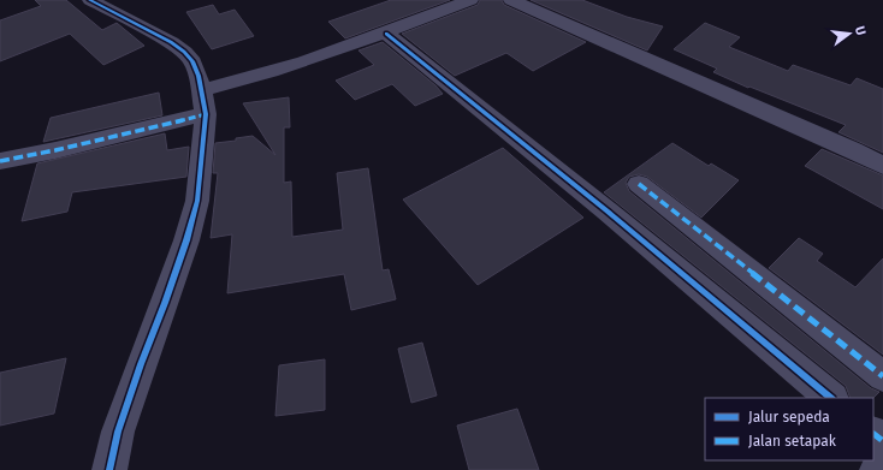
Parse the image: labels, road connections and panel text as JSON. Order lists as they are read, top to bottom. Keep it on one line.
{"legend":["Jalur sepeda","Jalan setapak"],"north":"right"}
